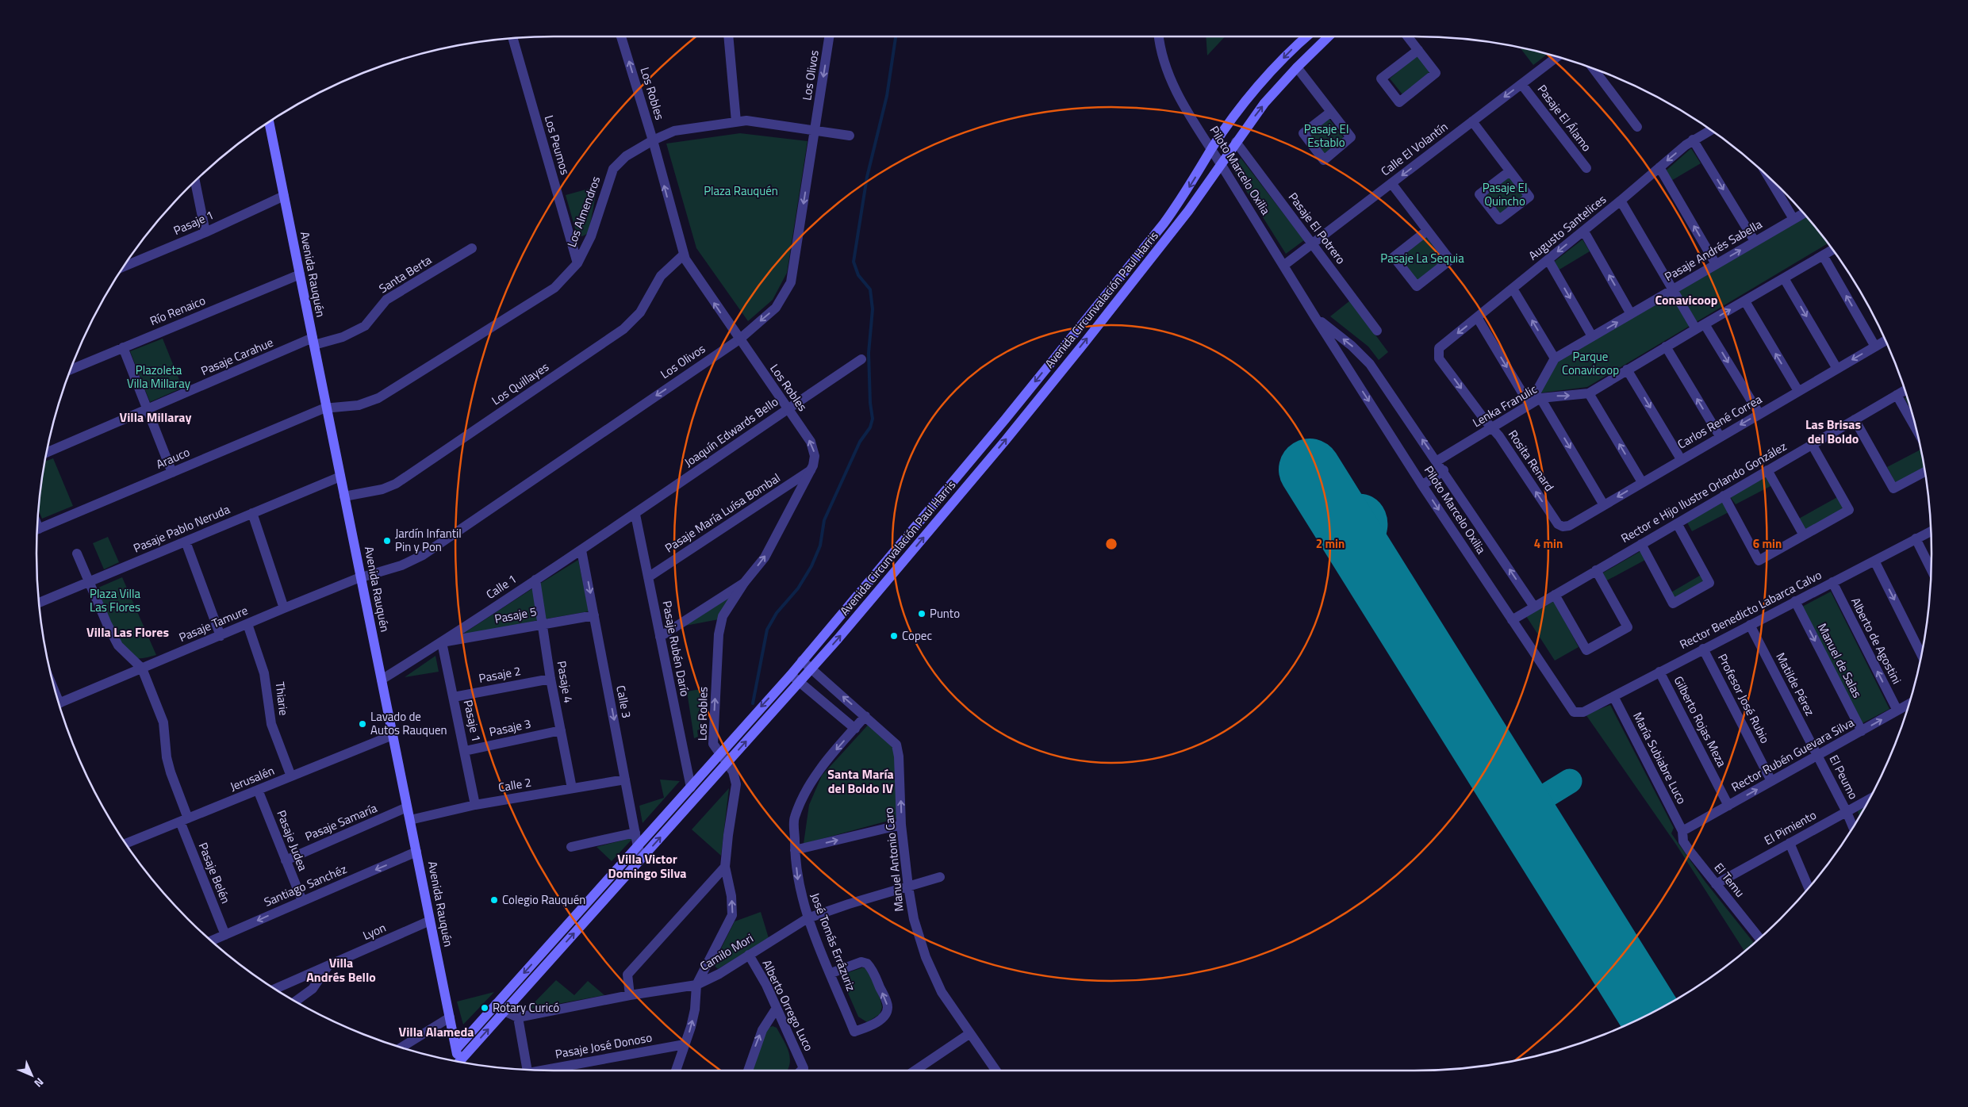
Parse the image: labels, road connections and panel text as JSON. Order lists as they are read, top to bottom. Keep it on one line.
{"streets":{"main road":["Avenida Rauquén","Avenida Circunvalación Paul Harris"],"street":["Los Olivos","Los Robles","Pasaje El Álamo","Los Peumos","Calle El Volantín","Piloto Marcelo Oxilia","Los Almendros","Pasaje 1","Augusto Santelices","Pasaje El Potrero","Pasaje Andrés Sabella","Santa Berta","Río Renaico","Pasaje Carahue","Los Quillayes","Lenka Franulic","Carlos René Correa","Joaquín Edwards Bello","Arauco","Rosita Renard","Rector e Hijo Ilustre Orlando González","Pasaje María Luísa Bombal","Pasaje Pablo Neruda","Calle 1","Rector Benedicto Labarca Calvo","Pasaje 5","Pasaje Tamure","Alberto de Agostini","Pasaje Rubén Darío","Manuel de Salas","Pasaje 2","Pasaje 4","Matilde Pérez","Thiarie","Profesor José Rubio","Calle 3","Gilberto Rojas Meza","Pasaje 3","Rector Rubén Guevara Silva","María Subiabre Luco","El Peumo","Jerusalén","Calle 2","Pasaje Samaría","El Pimiento","Pasaje Judea","Manuel Antonio Caro","Pasaje Belén","El Temu","Santiago Sanchéz","Lyon","José Tomás Errázuriz","Camilo Mori","Alberto Orrego Luco","Pasaje José Donoso"]},"crossings":[["Los Olivos","Los Robles"],["Los Olivos","Los Almendros"],["Los Olivos","Avenida Rauquén"],["Los Olivos","Pasaje Tamure"],["Los Robles","Los Almendros"],["Los Robles","Avenida Circunvalación Paul Harris"],["Los Robles","Los Quillayes"],["Los Robles","Joaquín Edwards Bello"],["Los Robles","Pasaje María Luísa Bombal"],["Los Robles","Camilo Mori"],["Pasaje El Álamo","Calle El Volantín"],["Los Peumos","Los Almendros"],["Calle El Volantín","Piloto Marcelo Oxilia"],["Calle El Volantín","Pasaje El Potrero"],["Piloto Marcelo Oxilia","Avenida Circunvalación Paul Harris"],["Piloto Marcelo Oxilia","Lenka Franulic"],["Piloto Marcelo Oxilia","Rector e Hijo Ilustre Orlando González"],["Piloto Marcelo Oxilia","Rector Benedicto Labarca Calvo"],["Los Almendros","Avenida Rauquén"],["Los Almendros","Arauco"],["Pasaje 1","Avenida Rauquén"],["Pasaje 1","Calle 1"],["Pasaje 1","Pasaje 5"],["Pasaje 1","Pasaje 2"],["Pasaje 1","Pasaje 3"],["Pasaje 1","Calle 2"],["Augusto Santelices","Rosita Renard"],["Pasaje El Potrero","Avenida Circunvalación Paul Harris"],["Avenida Rauquén","Santa Berta"],["Avenida Rauquén","Avenida Circunvalación Paul Harris"],["Avenida Rauquén","Río Renaico"],["Avenida Rauquén","Pasaje Carahue"],["Avenida Rauquén","Los Quillayes"],["Avenida Rauquén","Arauco"],["Avenida Rauquén","Pasaje Pablo Neruda"],["Avenida Rauquén","Calle 1"],["Avenida Rauquén","Pasaje Tamure"],["Avenida Rauquén","Jerusalén"],["Avenida Rauquén","Calle 2"],["Avenida Rauquén","Pasaje Samaría"],["Avenida Rauquén","Santiago Sanchéz"],["Avenida Rauquén","Lyon"],["Santa Berta","Pasaje Carahue"],["Avenida Circunvalación Paul Harris","Pasaje Rubén Darío"],["Avenida Circunvalación Paul Harris","Calle 3"],["Avenida Circunvalación Paul Harris","Manuel Antonio Caro"],["Lenka Franulic","Rosita Renard"],["Carlos René Correa","Rosita Renard"],["Joaquín Edwards Bello","Calle 1"],["Joaquín Edwards Bello","Pasaje Rubén Darío"],["Pasaje María Luísa Bombal","Pasaje Rubén Darío"],["Calle 1","Pasaje 5"],["Calle 1","Pasaje Rubén Darío"],["Calle 1","Pasaje 4"],["Calle 1","Calle 3"],["Rector Benedicto Labarca Calvo","Alberto de Agostini"],["Rector Benedicto Labarca Calvo","Manuel de Salas"],["Rector Benedicto Labarca Calvo","Matilde Pérez"],["Rector Benedicto Labarca Calvo","Profesor José Rubio"],["Rector Benedicto Labarca Calvo","Gilberto Rojas Meza"],["Rector Benedicto Labarca Calvo","María Subiabre Luco"],["Pasaje 5","Pasaje 4"],["Pasaje 5","Calle 3"],["Pasaje Tamure","Thiarie"],["Pasaje Tamure","Pasaje Belén"],["Alberto de Agostini","Rector Rubén Guevara Silva"],["Manuel de Salas","Rector Rubén Guevara Silva"],["Pasaje 2","Pasaje 4"],["Pasaje 4","Pasaje 3"],["Pasaje 4","Calle 2"],["Matilde Pérez","Rector Rubén Guevara Silva"],["Matilde Pérez","El Peumo"],["Thiarie","Jerusalén"],["Profesor José Rubio","Rector Rubén Guevara Silva"],["Calle 3","Calle 2"],["Gilberto Rojas Meza","Rector Rubén Guevara Silva"],["Rector Rubén Guevara Silva","María Subiabre Luco"],["Rector Rubén Guevara Silva","El Peumo"],["Rector Rubén Guevara Silva","El Temu"],["María Subiabre Luco","El Temu"],["El Peumo","El Pimiento"],["Jerusalén","Pasaje Judea"],["Jerusalén","Pasaje Belén"],["Pasaje Samaría","Pasaje Judea"],["El Pimiento","El Temu"],["Pasaje Judea","Santiago Sanchéz"],["Manuel Antonio Caro","José Tomás Errázuriz"],["Manuel Antonio Caro","Camilo Mori"],["Pasaje Belén","Santiago Sanchéz"],["José Tomás Errázuriz","Camilo Mori"],["Camilo Mori","Alberto Orrego Luco"]],"one_way":["Los Olivos","Los Robles","Calle El Volantín","Augusto Santelices","Carlos René Correa","Calle 3","Santiago Sanchéz"],"districts":["Conavicoop","Villa Millaray","Las Brisas del Boldo","Villa Las Flores","Santa María del Boldo IV","Villa Victor Domingo Silva","Villa Andrés Bello","Villa Alameda"],"parks":["Pasaje El Establo","Pasaje El Quincho","Plaza Rauquén","Pasaje La Sequia","Parque Conavicoop","Plazoleta Villa Millaray","Plaza Villa Las Flores"],"places":["Jardín Infantil Pin y Pon","Punto","Copec","Lavado de Autos Rauquen","Colegio Rauquén","Rotary Curicó"],"north":"bottom right","rings":["2 min","4 min","6 min"]}
